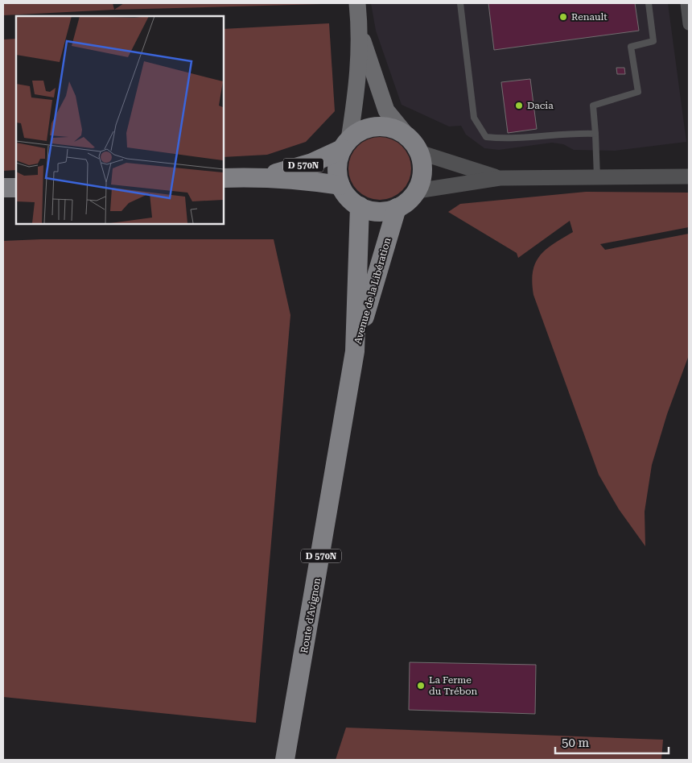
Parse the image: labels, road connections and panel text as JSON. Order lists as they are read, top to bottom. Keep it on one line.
{"streets":{"main road":["D 570N","Avenue de la Libération","Route d'Avignon"]},"crossings":[["D 570N","Avenue de la Libération"],["Avenue de la Libération","Route d'Avignon"]],"places":["Renault","Dacia","La Ferme du Trébon"],"scale_bar":"50 m"}
